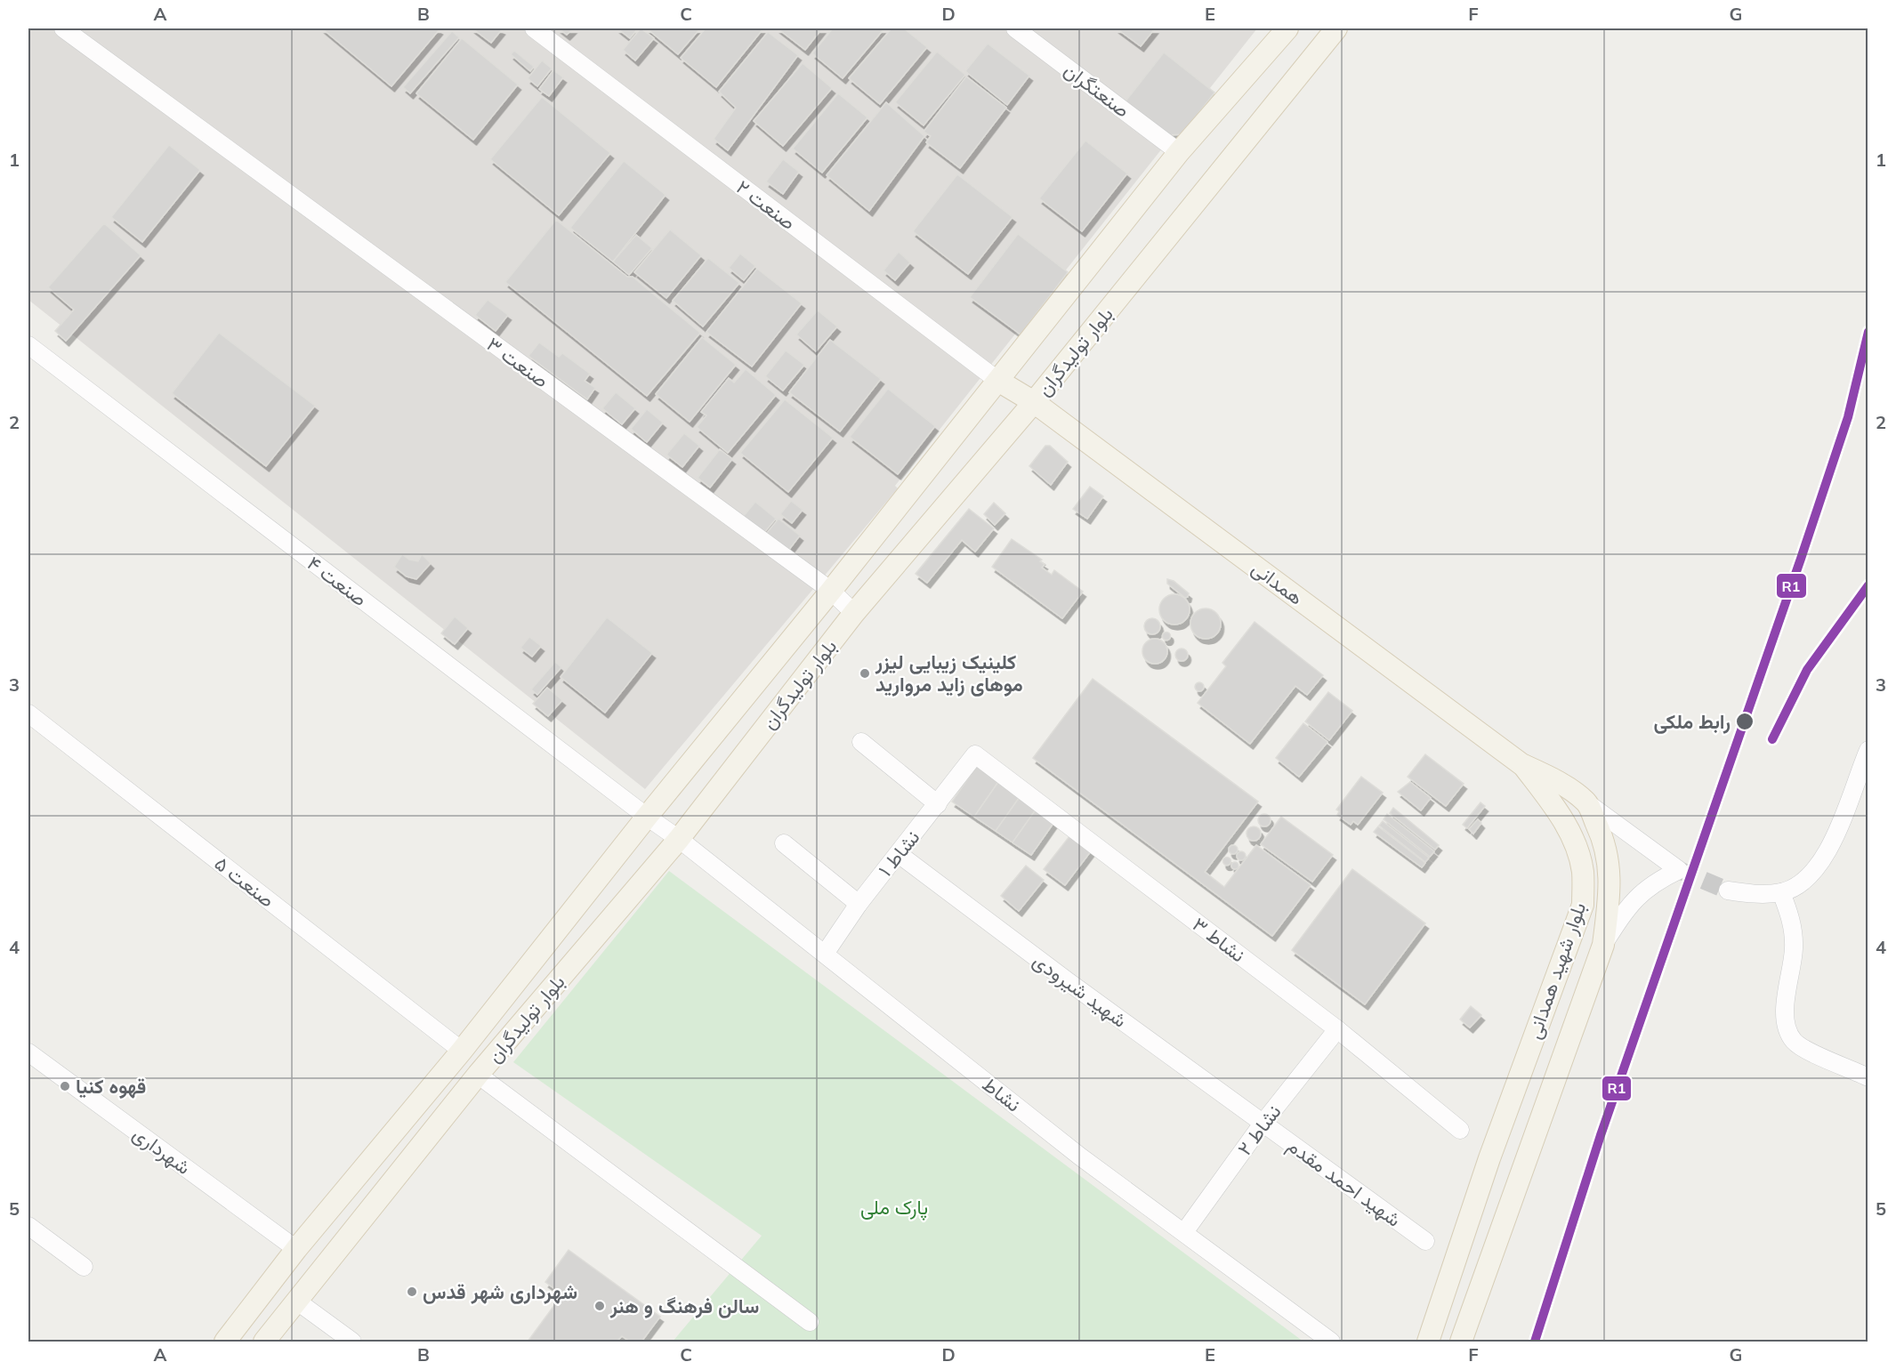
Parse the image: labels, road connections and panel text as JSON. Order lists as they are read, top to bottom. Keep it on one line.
{"streets":{"main road":["بلوار تولیدگران","همدانی","بلوار شهید همدانی"],"street":["صنعتگران","صنعت ۲","صنعت ۳","صنعت ۴","نشاط ۱","صنعت ۵","نشاط ۳","شهید شیرودی","نشاط","نشاط ۲","شهرداری","شهید احمد مقدم"]},"crossings":[["صنعتگران","بلوار تولیدگران"],["صنعت ۲","بلوار تولیدگران"],["صنعت ۲","همدانی"],["بلوار تولیدگران","صنعت ۳"],["بلوار تولیدگران","صنعت ۴"],["بلوار تولیدگران","همدانی"],["بلوار تولیدگران","صنعت ۵"],["بلوار تولیدگران","نشاط"],["بلوار تولیدگران","شهرداری"],["صنعت ۴","نشاط"],["همدانی","بلوار شهید همدانی"],["نشاط ۱","نشاط ۳"],["نشاط ۱","شهید شیرودی"],["نشاط ۱","نشاط"],["نشاط ۳","نشاط ۲"],["شهید شیرودی","نشاط ۲"],["شهید شیرودی","شهید احمد مقدم"],["نشاط","نشاط ۲"],["نشاط ۲","شهید احمد مقدم"]],"parks":["پارک ملی"],"places":["کلینیک زیبایی لیزر موهای زاید مروارید","رابط ملکی","قهوه کنیا","شهرداری شهر قدس","سالن فرهنگ و هنر"],"lines":["transit line R1"],"grid":{"columns":["A","B","C","D","E","F","G"],"rows":["1","2","3","4","5"]}}
